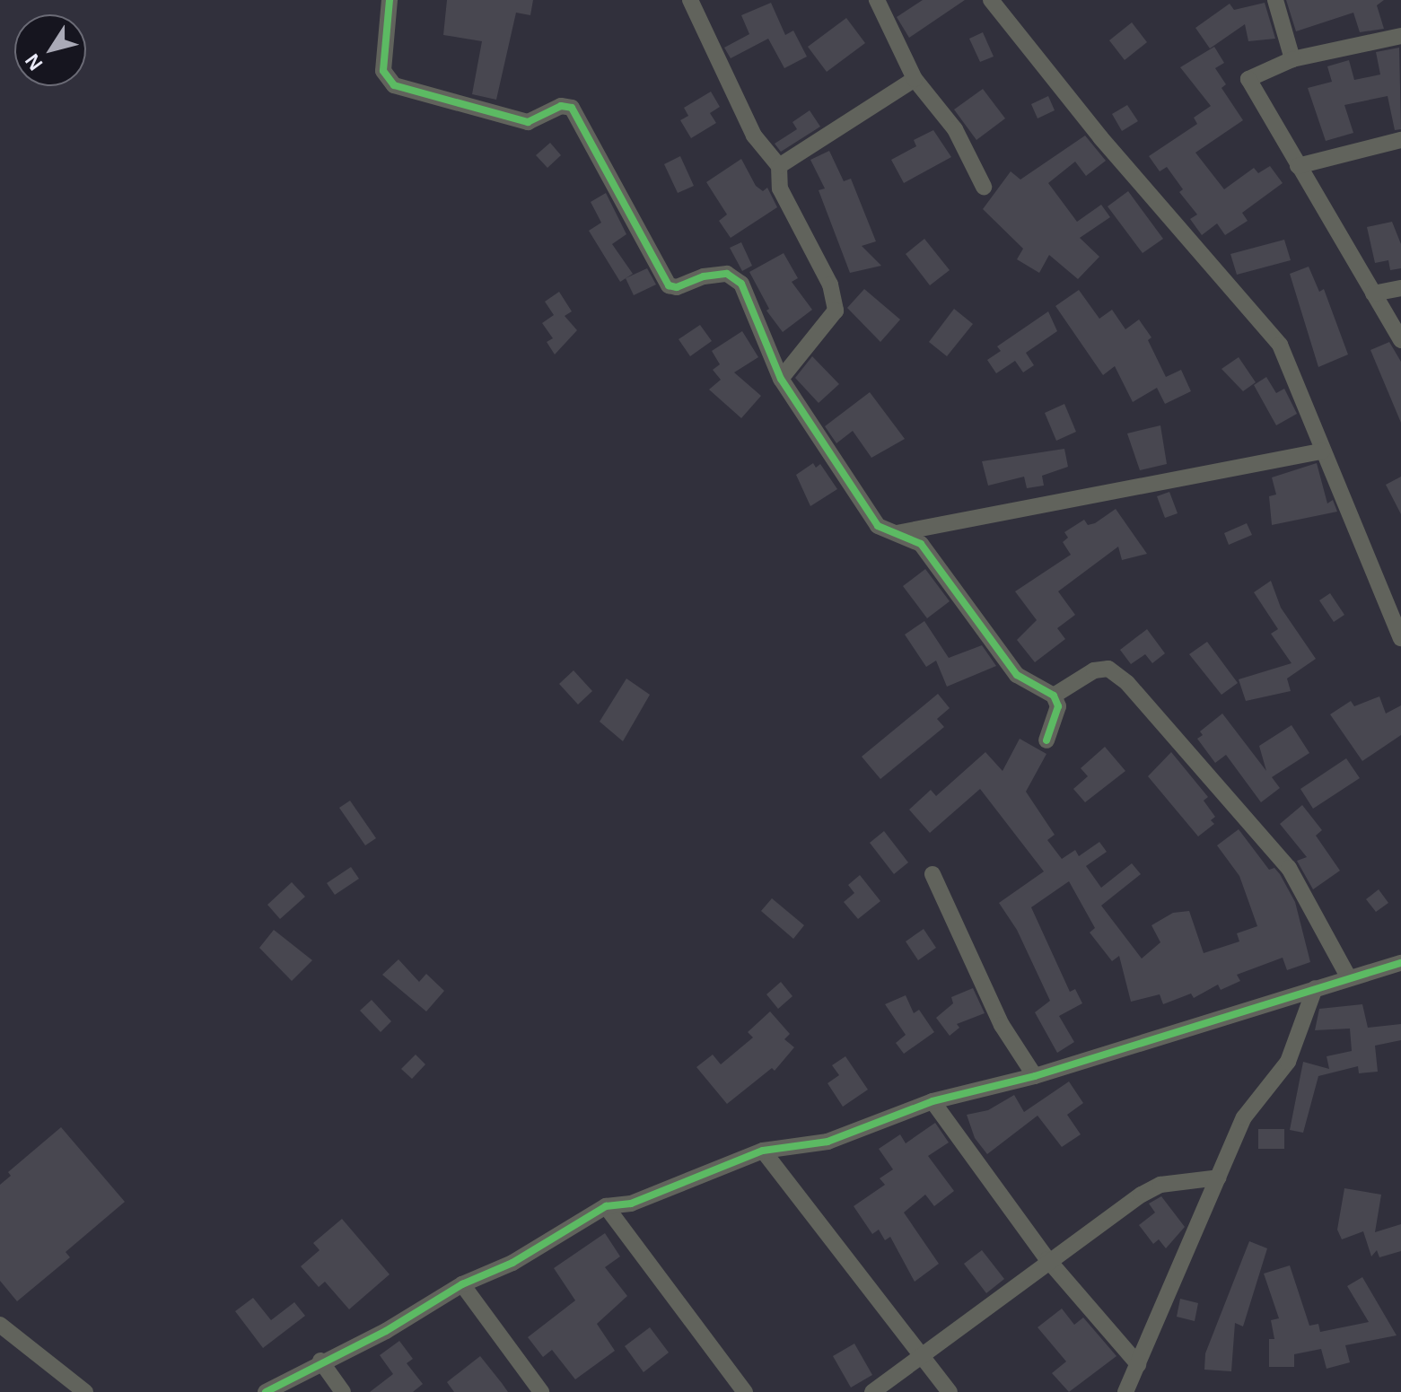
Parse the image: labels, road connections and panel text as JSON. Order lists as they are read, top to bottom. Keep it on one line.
{"north":"bottom left"}
